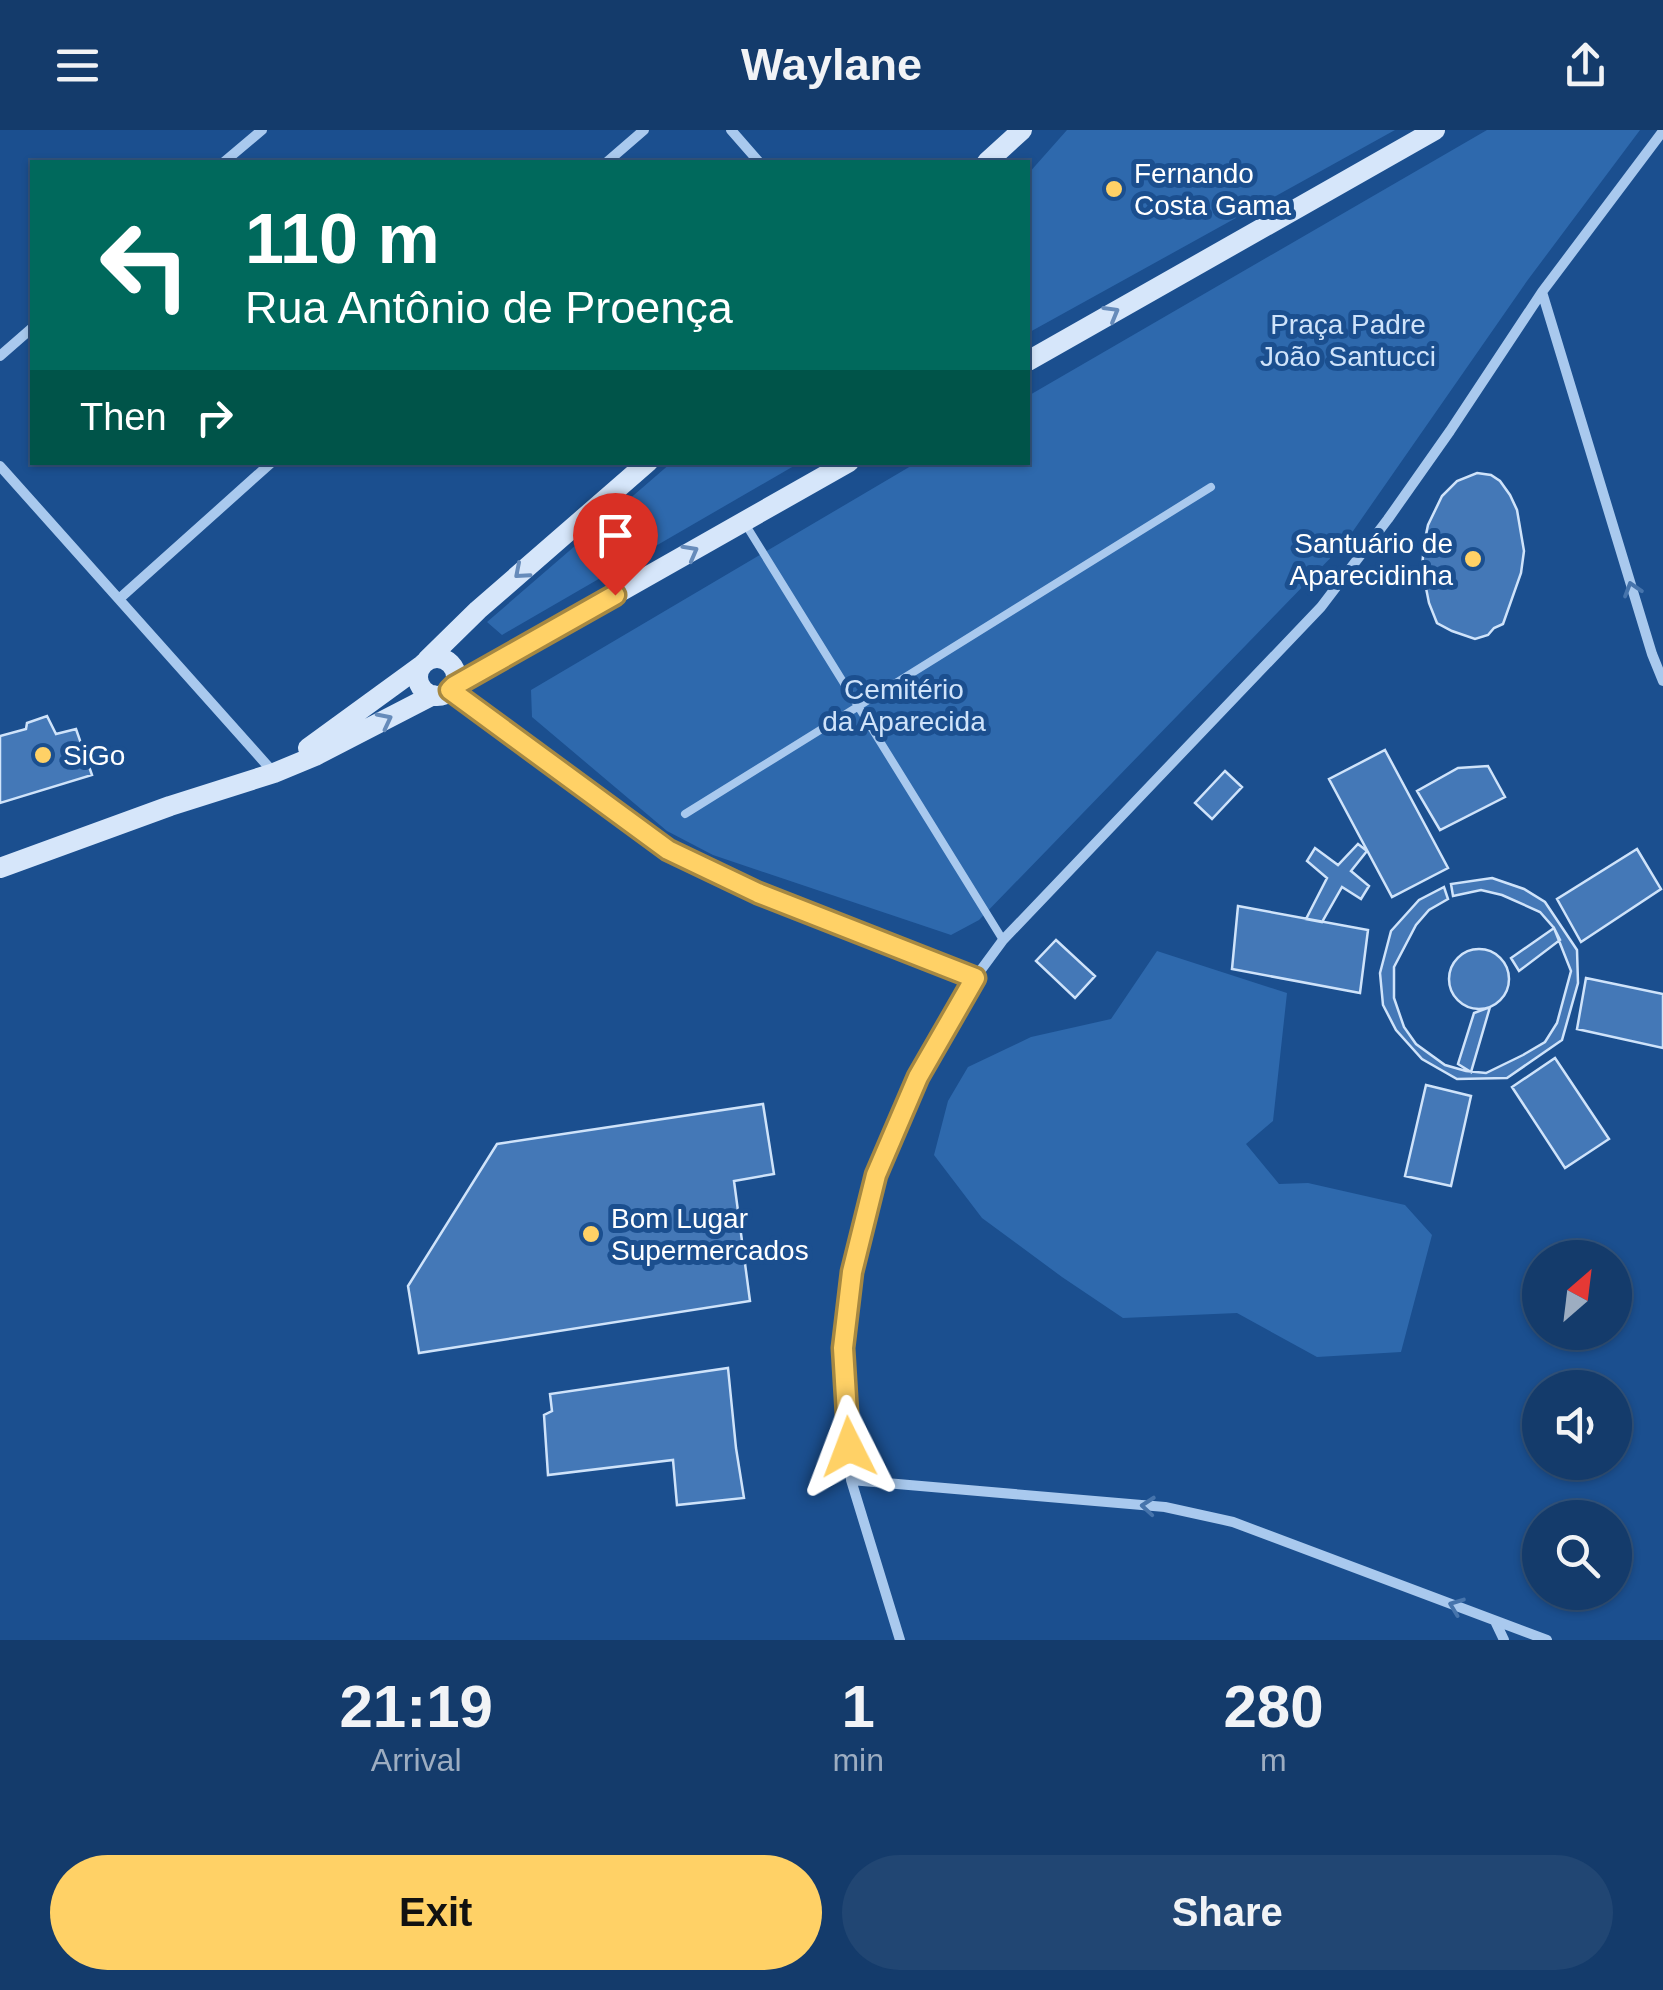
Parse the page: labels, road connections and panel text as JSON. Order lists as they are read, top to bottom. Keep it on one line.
{"parks":["Praça Padre João Santucci","Cemitério da Aparecida"],"places":["Fernando Costa Gama","Santuário de Aparecidinha","SiGo","Bom Lugar Supermercados"],"north":"top right","page":{"header":"Waylane","turn":["110 m","Rua Antônio de Proença"],"then":"Then","eta":["21:19","Arrival","1","min","280","m"],"buttons":["Exit","Share"]}}
